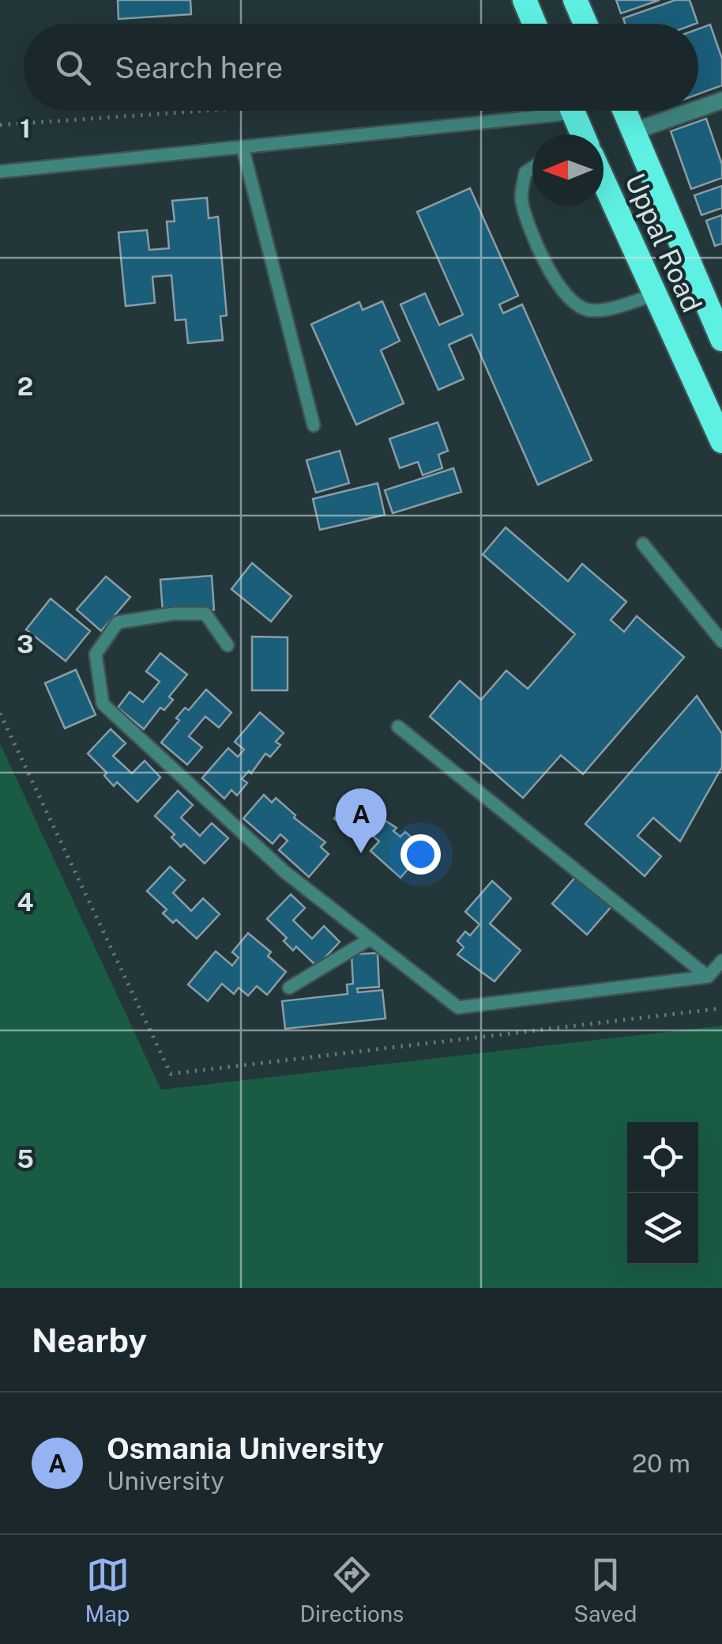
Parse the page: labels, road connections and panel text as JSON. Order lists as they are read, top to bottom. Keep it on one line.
{"streets":{"highway":["Uppal Road"]},"north":"left","page":{"search":"Search here","pins":"A","heading":"Nearby","list":[{"mark":"A","name":"Osmania University","note":"University","value":"20 m"}],"nav":["Map","Directions","Saved"]},"grid":{"rows":["1","2","3","4","5"]}}
